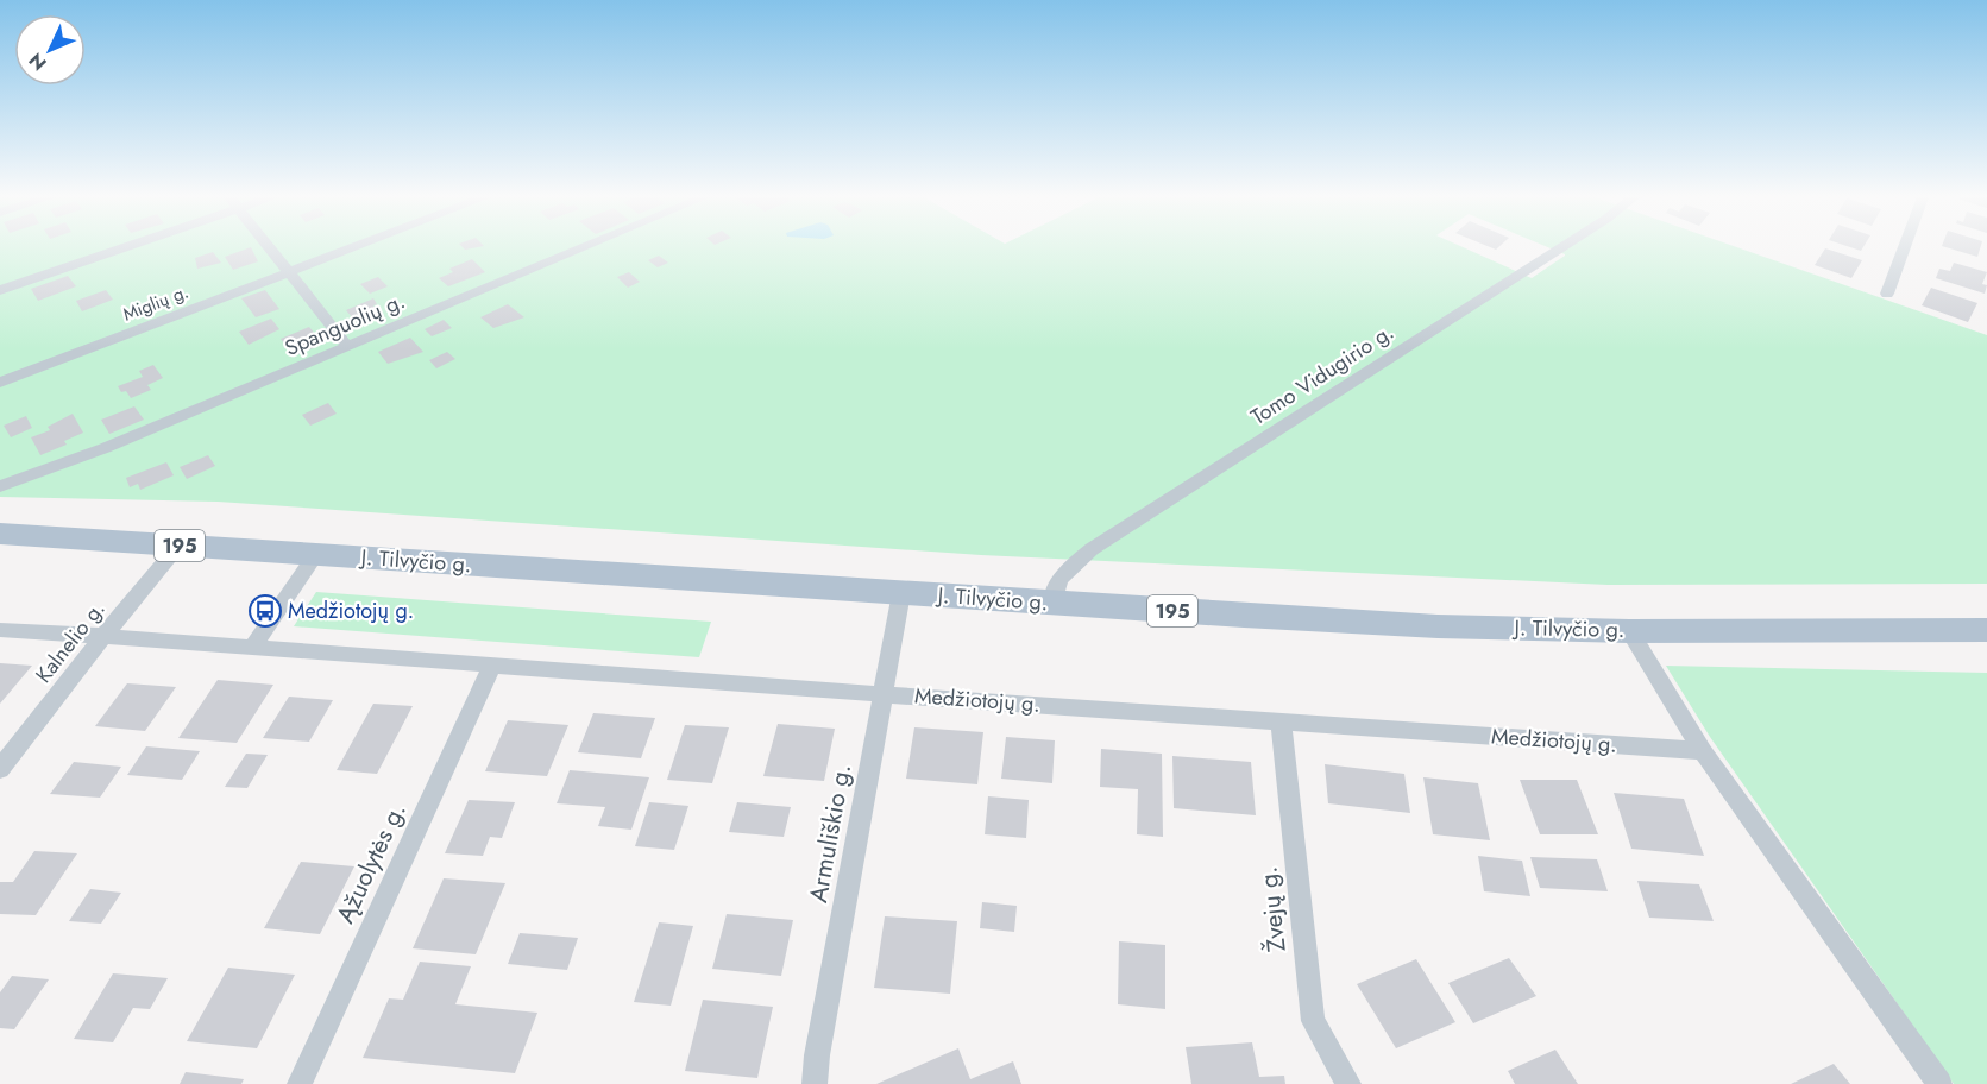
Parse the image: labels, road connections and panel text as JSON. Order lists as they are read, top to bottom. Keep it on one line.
{"streets":{"main road":["195","J. Tilvyčio g."],"street":["Miglių g.","Spanguolių g.","Tomo Vidugirio g.","Kalnelio g.","Medžiotojų g.","Armuliškio g.","Ąžuolytės g.","Žvejų g."]},"crossings":[["Tomo Vidugirio g.","J. Tilvyčio g."],["J. Tilvyčio g.","Kalnelio g."],["J. Tilvyčio g.","Armuliškio g."],["Kalnelio g.","Medžiotojų g."],["Medžiotojų g.","Armuliškio g."],["Medžiotojų g.","Ąžuolytės g."],["Medžiotojų g.","Žvejų g."]],"places":{"bus stop":["Medžiotojų g."]},"north":"bottom left"}
